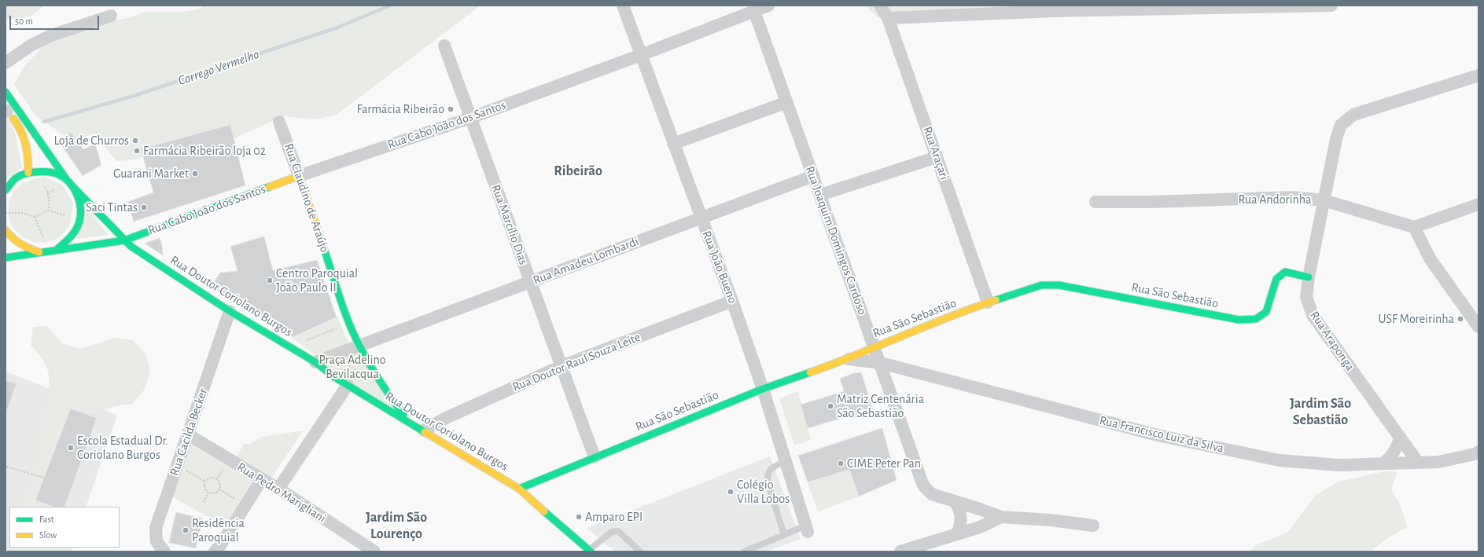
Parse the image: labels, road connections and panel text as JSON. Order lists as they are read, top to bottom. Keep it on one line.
{"streets":{"street":["Rua Cabo João dos Santos","Rua Araçari","Rua Claudino de Araújo","Rua Andorinha","Rua Marcílio Dias","Rua Joaquim Domingos Cardoso","Rua Amadeu Lombardi","Rua João Bueno","Rua São Sebastião","Rua Doutor Coriolano Burgos","Rua Araponga","Rua Doutor Raul Souza Leite","Rua Cacilda Becker","Rua Francisco Luiz da Silva","Rua Pedro Marigliani"]},"crossings":[["Rua Cabo João dos Santos","Rua Claudino de Araújo"],["Rua Cabo João dos Santos","Rua Marcílio Dias"],["Rua Cabo João dos Santos","Rua Joaquim Domingos Cardoso"],["Rua Cabo João dos Santos","Rua João Bueno"],["Rua Cabo João dos Santos","Rua Doutor Coriolano Burgos"],["Rua Araçari","Rua São Sebastião"],["Rua Claudino de Araújo","Rua Amadeu Lombardi"],["Rua Claudino de Araújo","Rua Doutor Coriolano Burgos"],["Rua Andorinha","Rua Araponga"],["Rua Marcílio Dias","Rua Amadeu Lombardi"],["Rua Marcílio Dias","Rua São Sebastião"],["Rua Marcílio Dias","Rua Doutor Raul Souza Leite"],["Rua Joaquim Domingos Cardoso","Rua Amadeu Lombardi"],["Rua Joaquim Domingos Cardoso","Rua São Sebastião"],["Rua Joaquim Domingos Cardoso","Rua Francisco Luiz da Silva"],["Rua Amadeu Lombardi","Rua João Bueno"],["Rua João Bueno","Rua São Sebastião"],["Rua João Bueno","Rua Doutor Raul Souza Leite"],["Rua São Sebastião","Rua Doutor Coriolano Burgos"],["Rua São Sebastião","Rua Araponga"],["Rua São Sebastião","Rua Francisco Luiz da Silva"],["Rua Doutor Coriolano Burgos","Rua Doutor Raul Souza Leite"],["Rua Doutor Coriolano Burgos","Rua Cacilda Becker"],["Rua Araponga","Rua Francisco Luiz da Silva"],["Rua Cacilda Becker","Rua Pedro Marigliani"]],"districts":["Ribeirão","Jardim São Sebastião","Jardim São Lourenço"],"water":["Corrego Vermelho"],"parks":["Praça Adelino Bevilacqua"],"places":["Farmácia Ribeirão","Loja de Churros","Farmácia Ribeirão loja 02","Guarani Market","Saci Tintas","Centro Paroquial João Paulo II","USF Moreirinha","Matriz Centenária São Sebastião","Escola Estadual Dr. Coriolano Burgos","CIME Peter Pan","Colégio Villa Lobos","Amparo EPI","Residência Paroquial"],"legend":["Fast","Slow"],"scale_bar":"50 m"}
